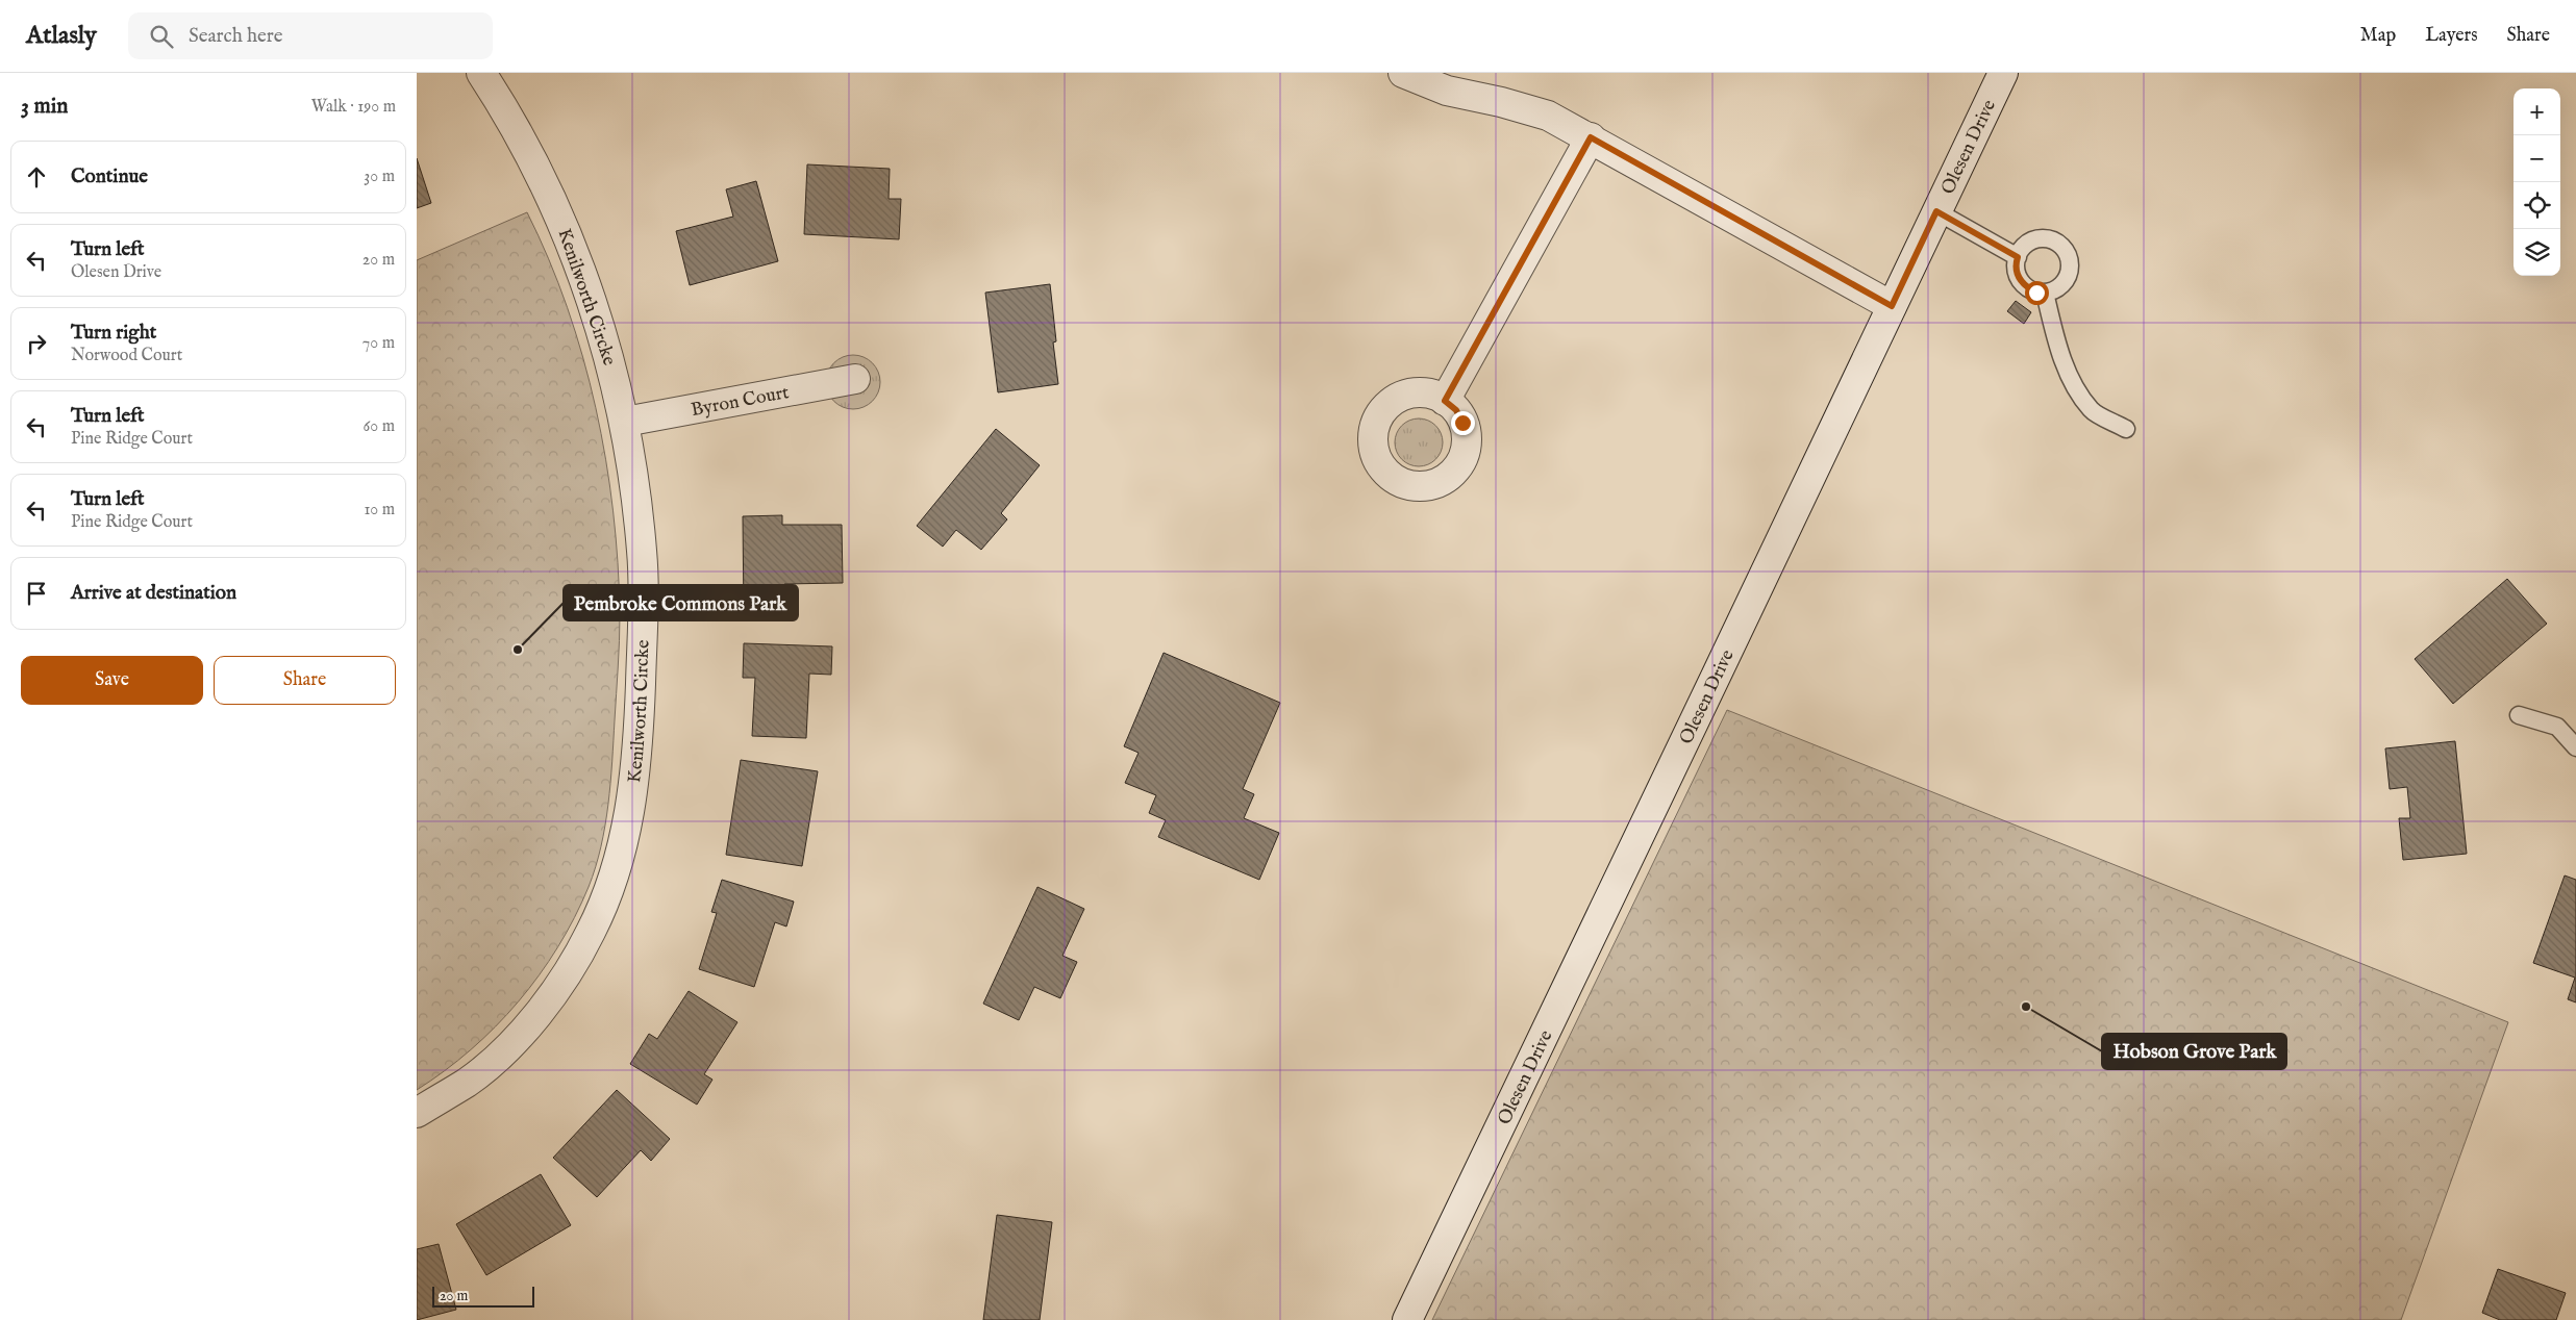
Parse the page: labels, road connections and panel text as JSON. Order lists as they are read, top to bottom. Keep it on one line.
{"streets":{"street":["Olesen Drive","Kenilworth Circke","Byron Court"]},"crossings":[["Kenilworth Circke","Byron Court"]],"places":["Pembroke Commons Park","Hobson Grove Park"],"scale_bar":"20 m","page":{"header":"Atlasly","search":"Search here","nav":["Map","Layers","Share"],"heading":["3 min","Walk · 190 m"],"map_buttons":["+","−"],"list":[["Continue","30 m"],["Turn left","Olesen Drive","20 m"],["Turn right","Norwood Court","70 m"],["Turn left","Pine Ridge Court","60 m"],["Turn left","Pine Ridge Court","10 m"],"Arrive at destination"],"buttons":["Save","Share"],"scale":"20 m"}}
